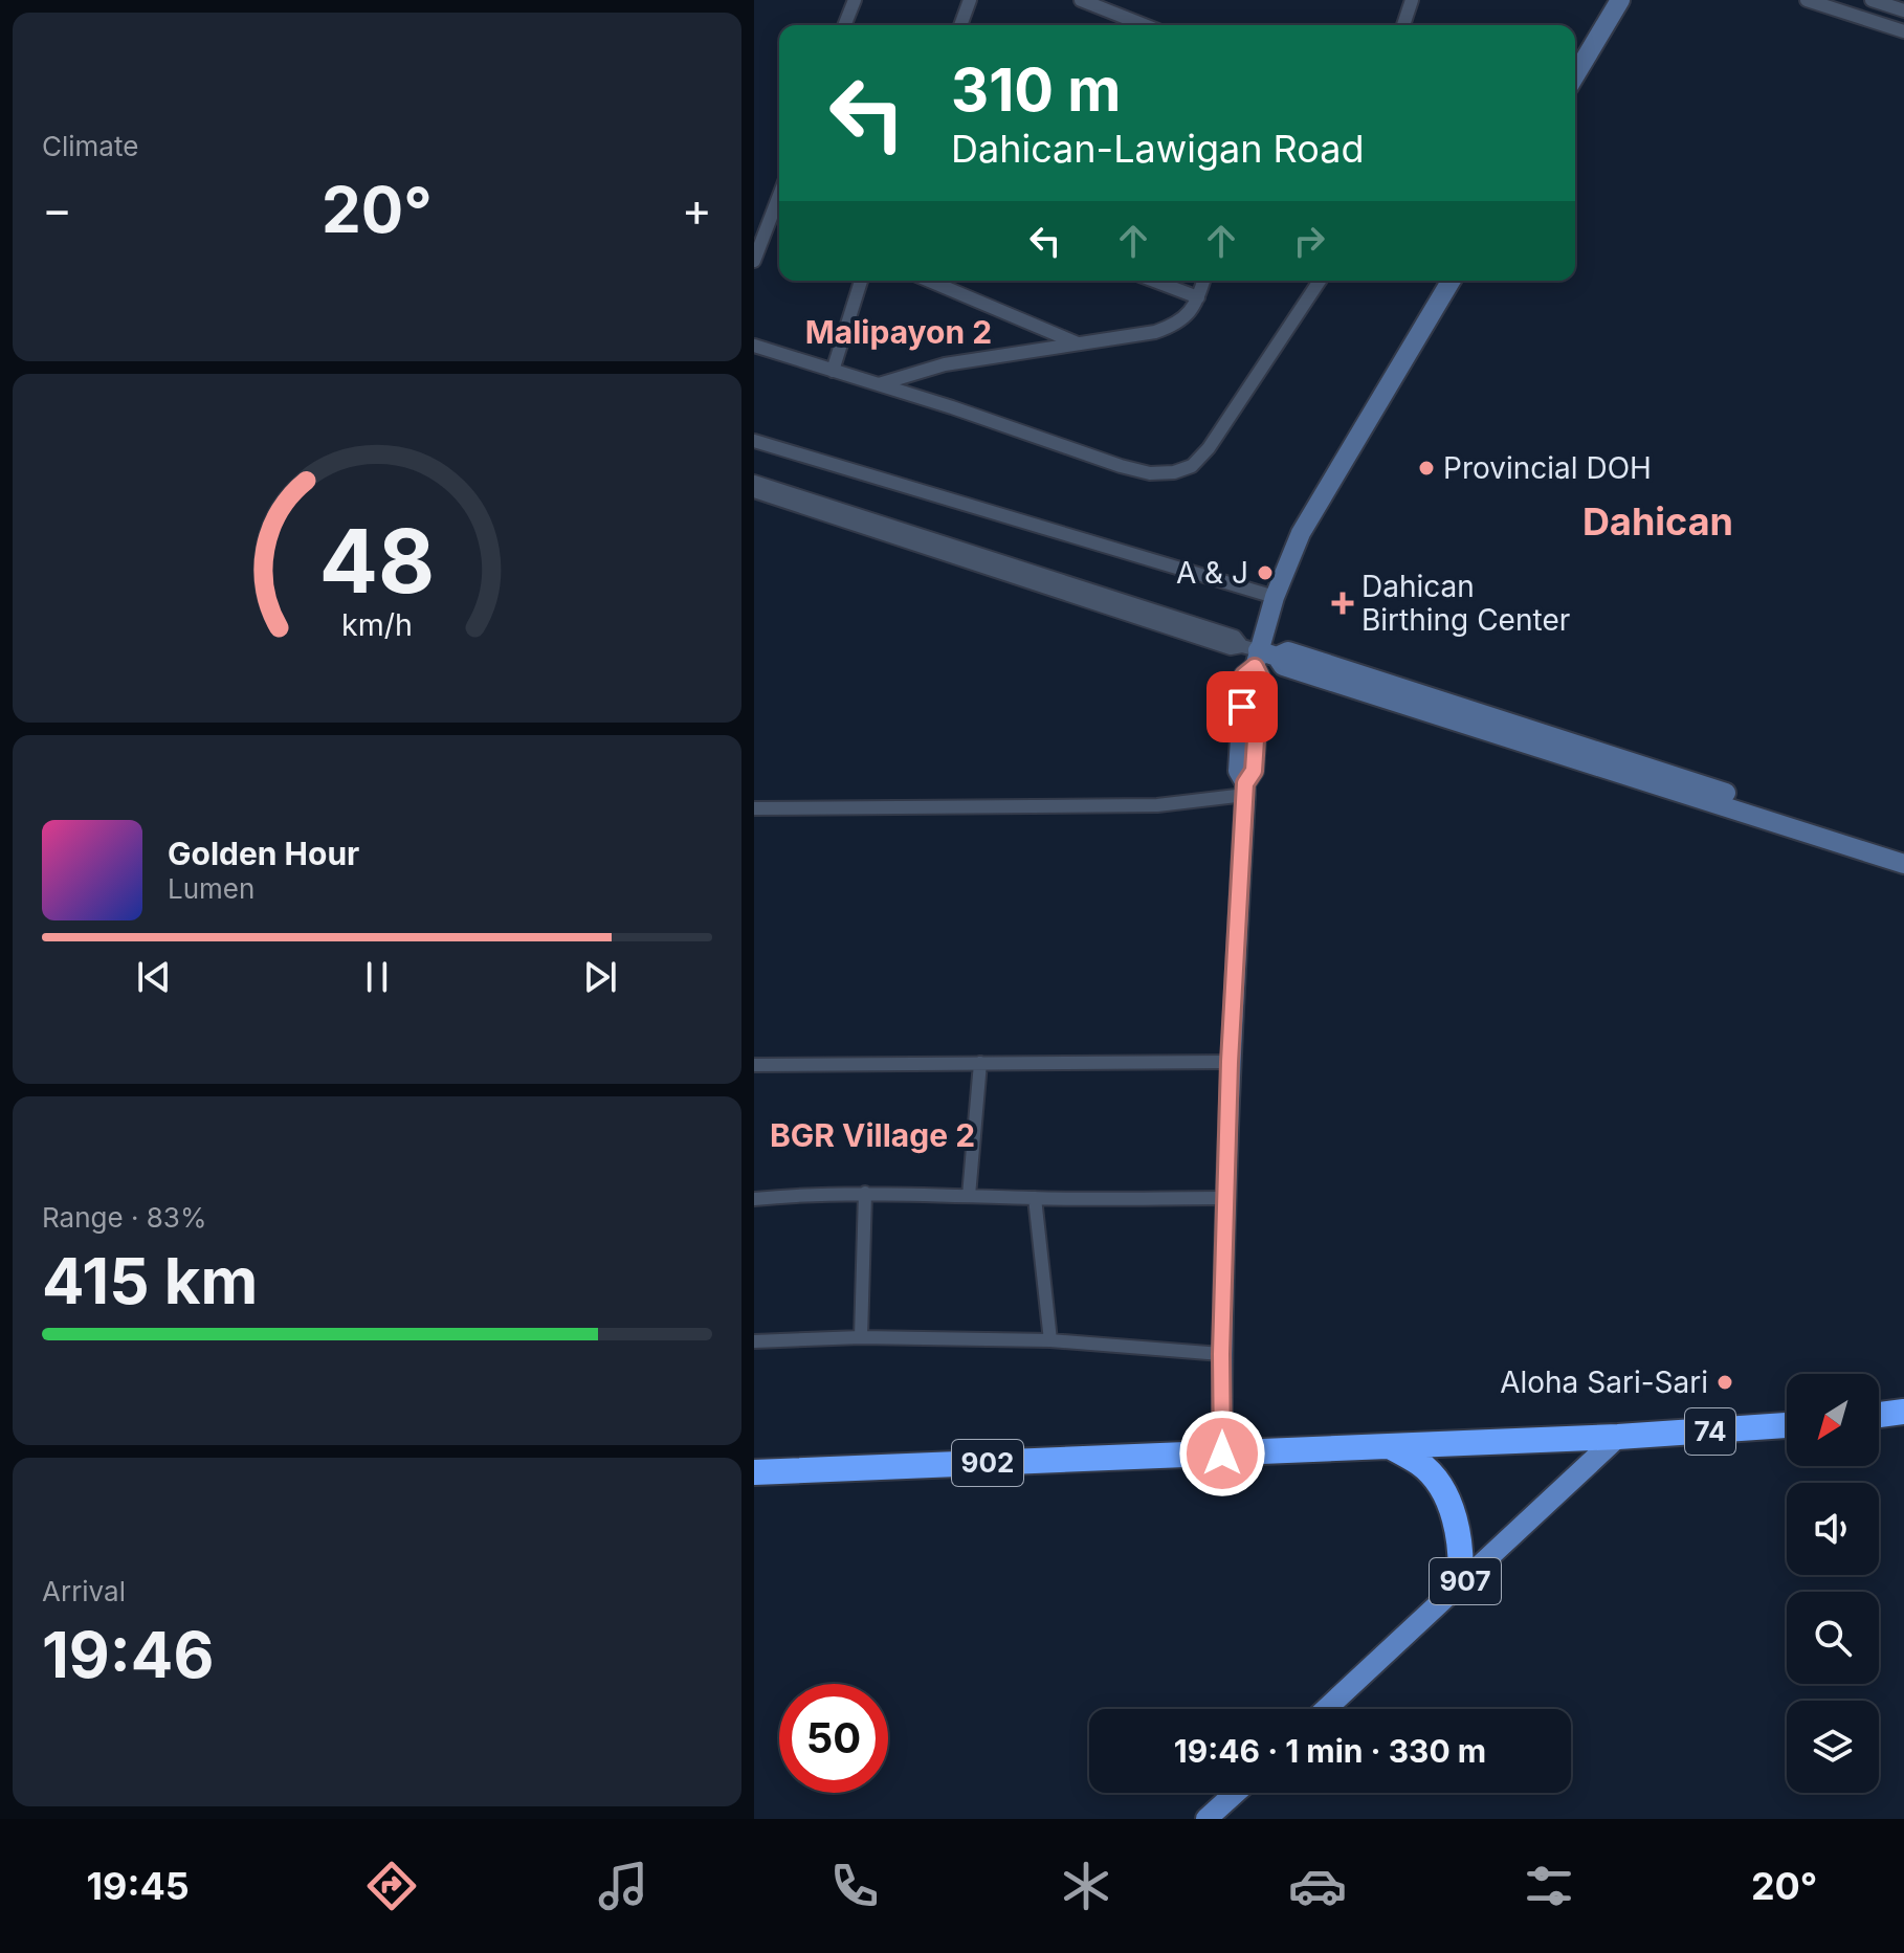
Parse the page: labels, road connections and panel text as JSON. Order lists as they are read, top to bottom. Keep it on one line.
{"streets":{"highway":["74","902"],"main road":["907"]},"crossings":[["74","902"],["74","907"],["902","907"]],"districts":["Malipayon 2","Dahican","BGR Village 2"],"places":{"other":["Provincial DOH","A & J","Aloha Sari-Sari"],"health":["Dahican Birthing Center"]},"north":"bottom left","page":{"tile":["Climate",["Range · 83%","415 km"],["Arrival","19:46"]],"turn":["310 m","Dahican-Lawigan Road"],"heat":["−","20°","+"],"song":["Golden Hour","Lumen"],"limit":"50","trip":"19:46 · 1 min · 330 m","tabs":["19:45","20°"],"gauge":["48","km/h"]}}
